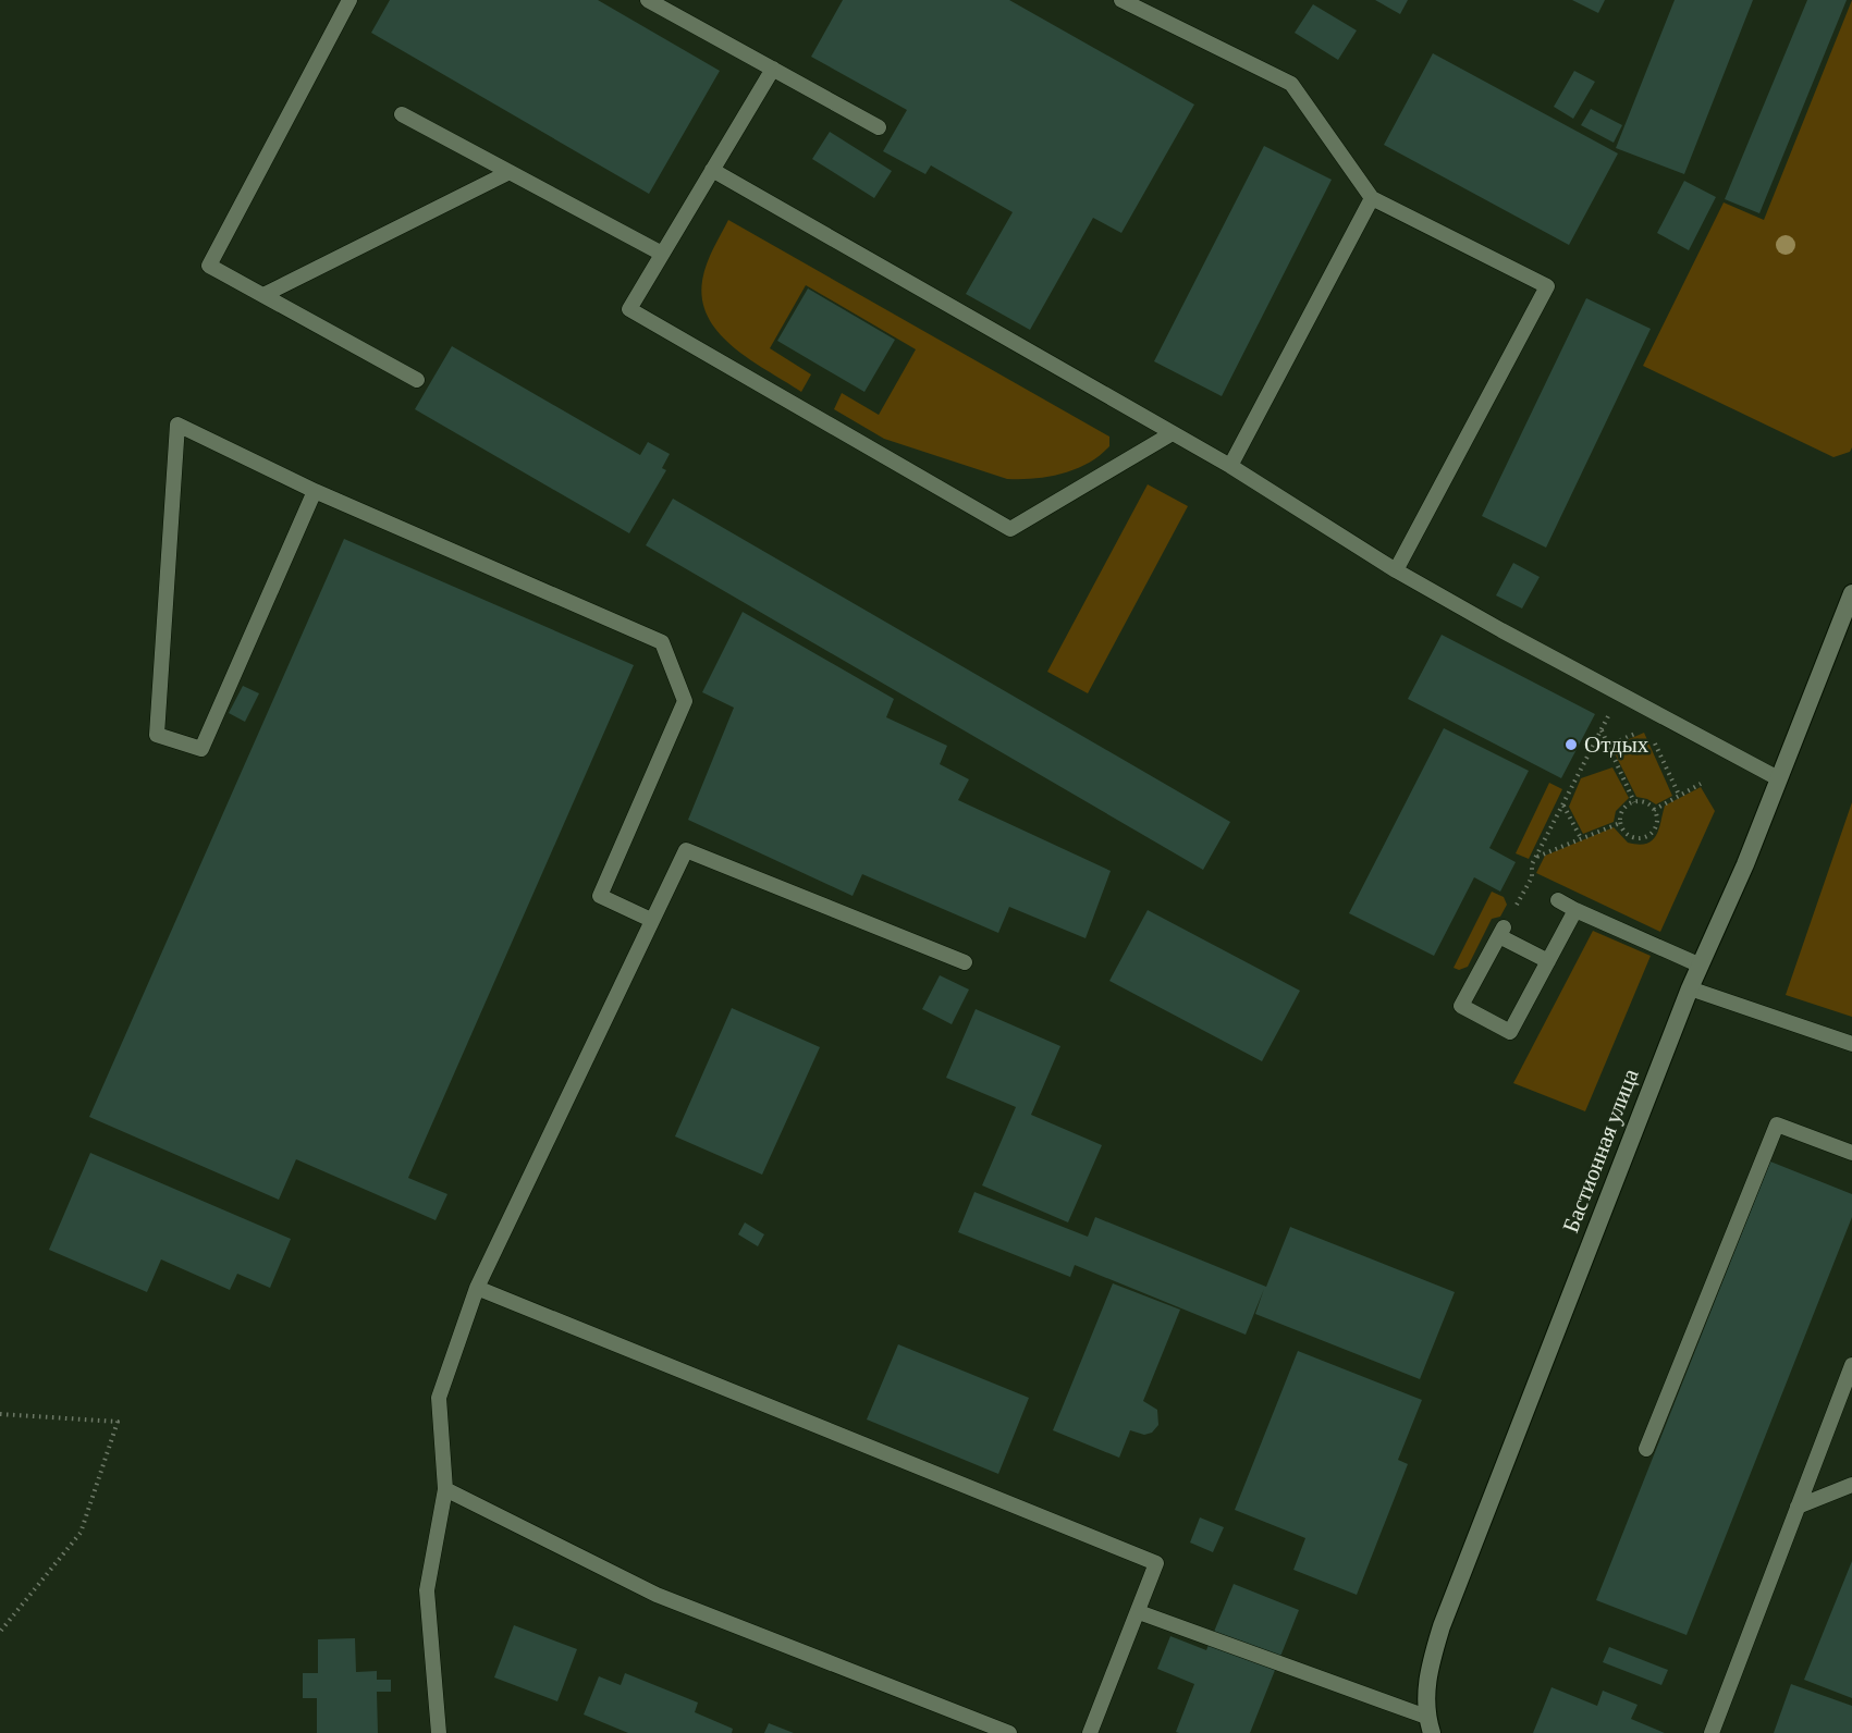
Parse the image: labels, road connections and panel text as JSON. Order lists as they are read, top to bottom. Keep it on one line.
{"streets":{"street":["Бастионная улица"]},"places":["Отдых"]}
